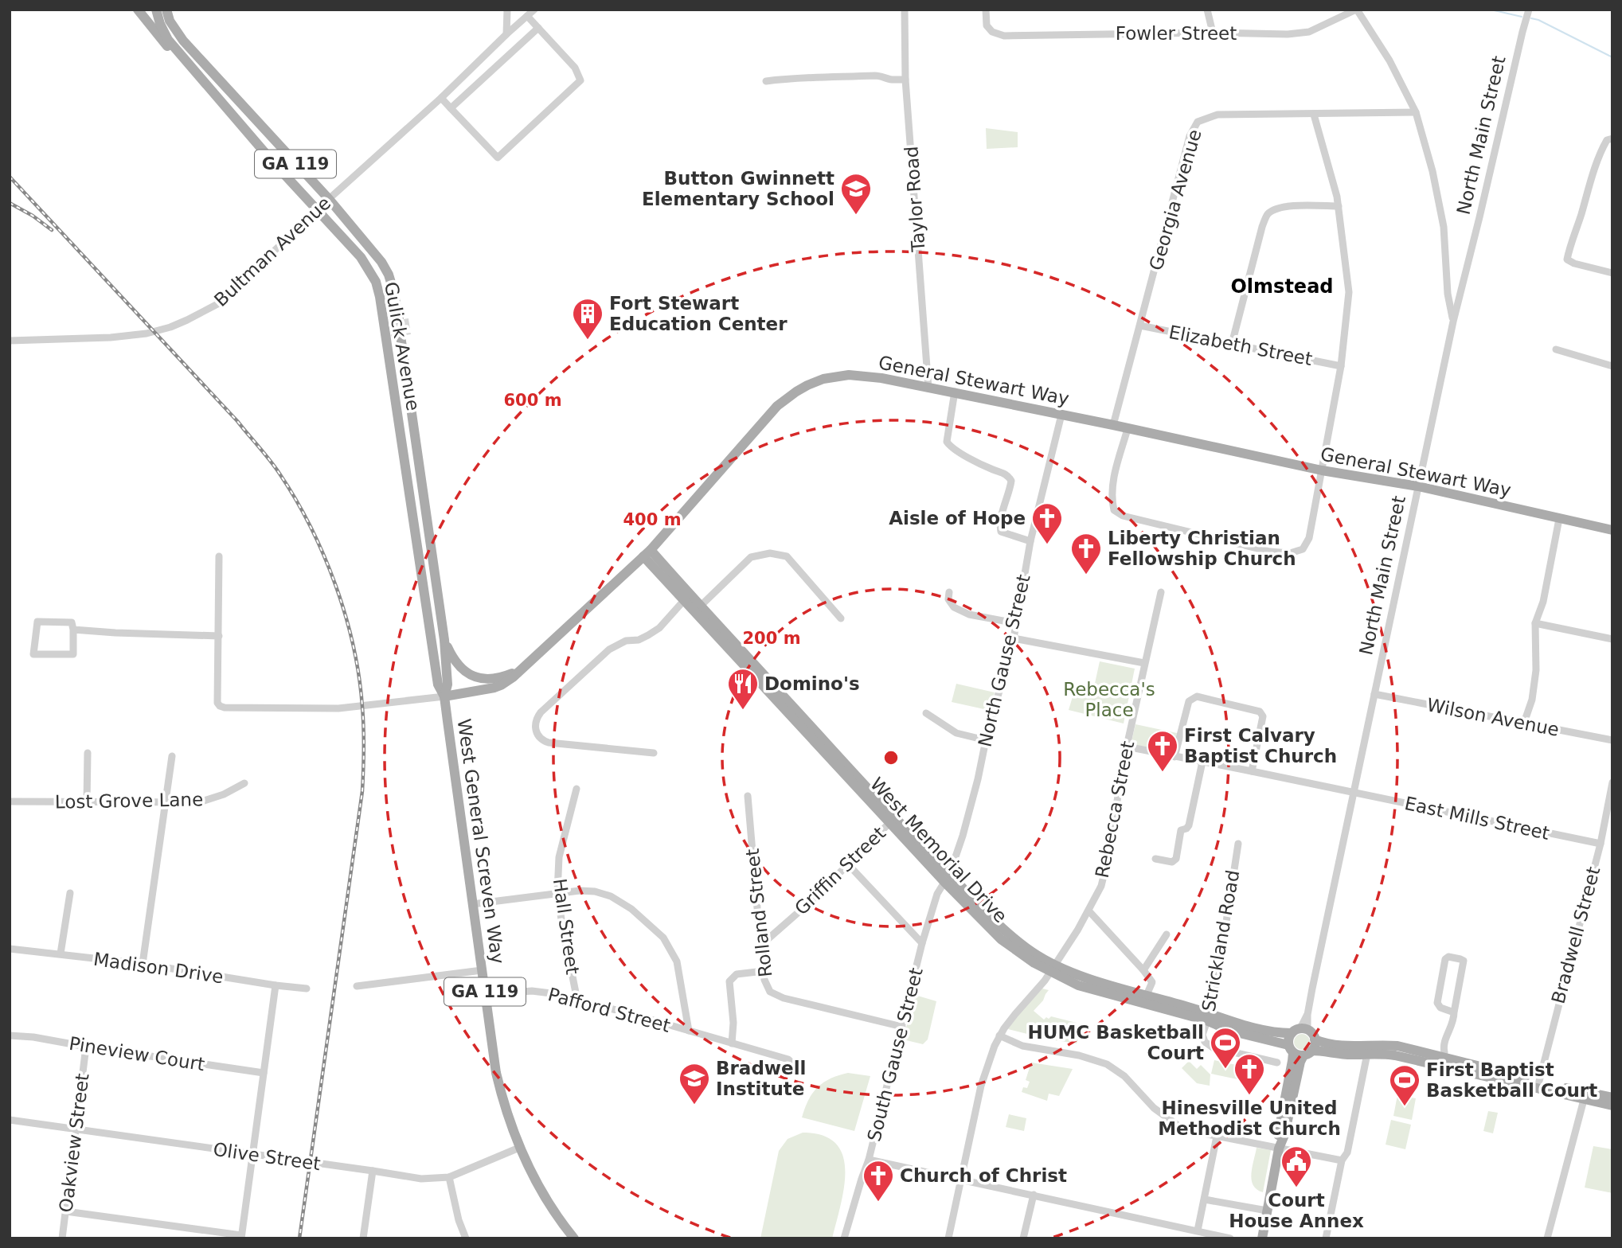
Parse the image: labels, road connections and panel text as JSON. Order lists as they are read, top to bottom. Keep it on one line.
{"streets":{"main road":["GA 119","Gulick Avenue","General Stewart Way","West General Screven Way","West Memorial Drive"],"street":["Fowler Street","North Main Street","Taylor Road","Georgia Avenue","Bultman Avenue","Elizabeth Street","North Gause Street","Wilson Avenue","Lost Grove Lane","Rebecca Street","East Mills Street","Griffin Street","Rolland Street","Hall Street","Bradwell Street","Strickland Road","Madison Drive","Pafford Street","Pineview Court","South Gause Street","Oakview Street","Olive Street"]},"crossings":[["North Main Street","General Stewart Way"],["North Main Street","Wilson Avenue"],["North Main Street","East Mills Street"],["North Main Street","West Memorial Drive"],["GA 119","Bultman Avenue"],["GA 119","Gulick Avenue"],["GA 119","General Stewart Way"],["GA 119","West General Screven Way"],["Taylor Road","General Stewart Way"],["Georgia Avenue","Elizabeth Street"],["Georgia Avenue","General Stewart Way"],["Bultman Avenue","Gulick Avenue"],["Gulick Avenue","General Stewart Way"],["Gulick Avenue","West General Screven Way"],["General Stewart Way","North Gause Street"],["General Stewart Way","West General Screven Way"],["General Stewart Way","West Memorial Drive"],["North Gause Street","West Memorial Drive"],["North Gause Street","South Gause Street"],["Rebecca Street","East Mills Street"],["Rebecca Street","West Memorial Drive"],["East Mills Street","Bradwell Street"],["West General Screven Way","Pafford Street"],["West General Screven Way","Olive Street"],["West Memorial Drive","Griffin Street"],["West Memorial Drive","Bradwell Street"],["West Memorial Drive","Strickland Road"],["West Memorial Drive","South Gause Street"],["Griffin Street","Rolland Street"],["Rolland Street","South Gause Street"],["Hall Street","Pafford Street"],["Pineview Court","Oakview Street"],["Oakview Street","Olive Street"]],"districts":["Olmstead"],"parks":["Rebecca's Place"],"places":{"school or university":["Button Gwinnett Elementary School","Bradwell Institute"],"building":["Fort Stewart Education Center"],"church":["Aisle of Hope","Liberty Christian Fellowship Church","First Calvary Baptist Church","Hinesville United Methodist Church","Church of Christ"],"restaurant":["Domino's"],"sports":["HUMC Basketball Court","First Baptist Basketball Court"],"public building":["Court House Annex"]},"rings":["600 m","400 m","200 m"]}
